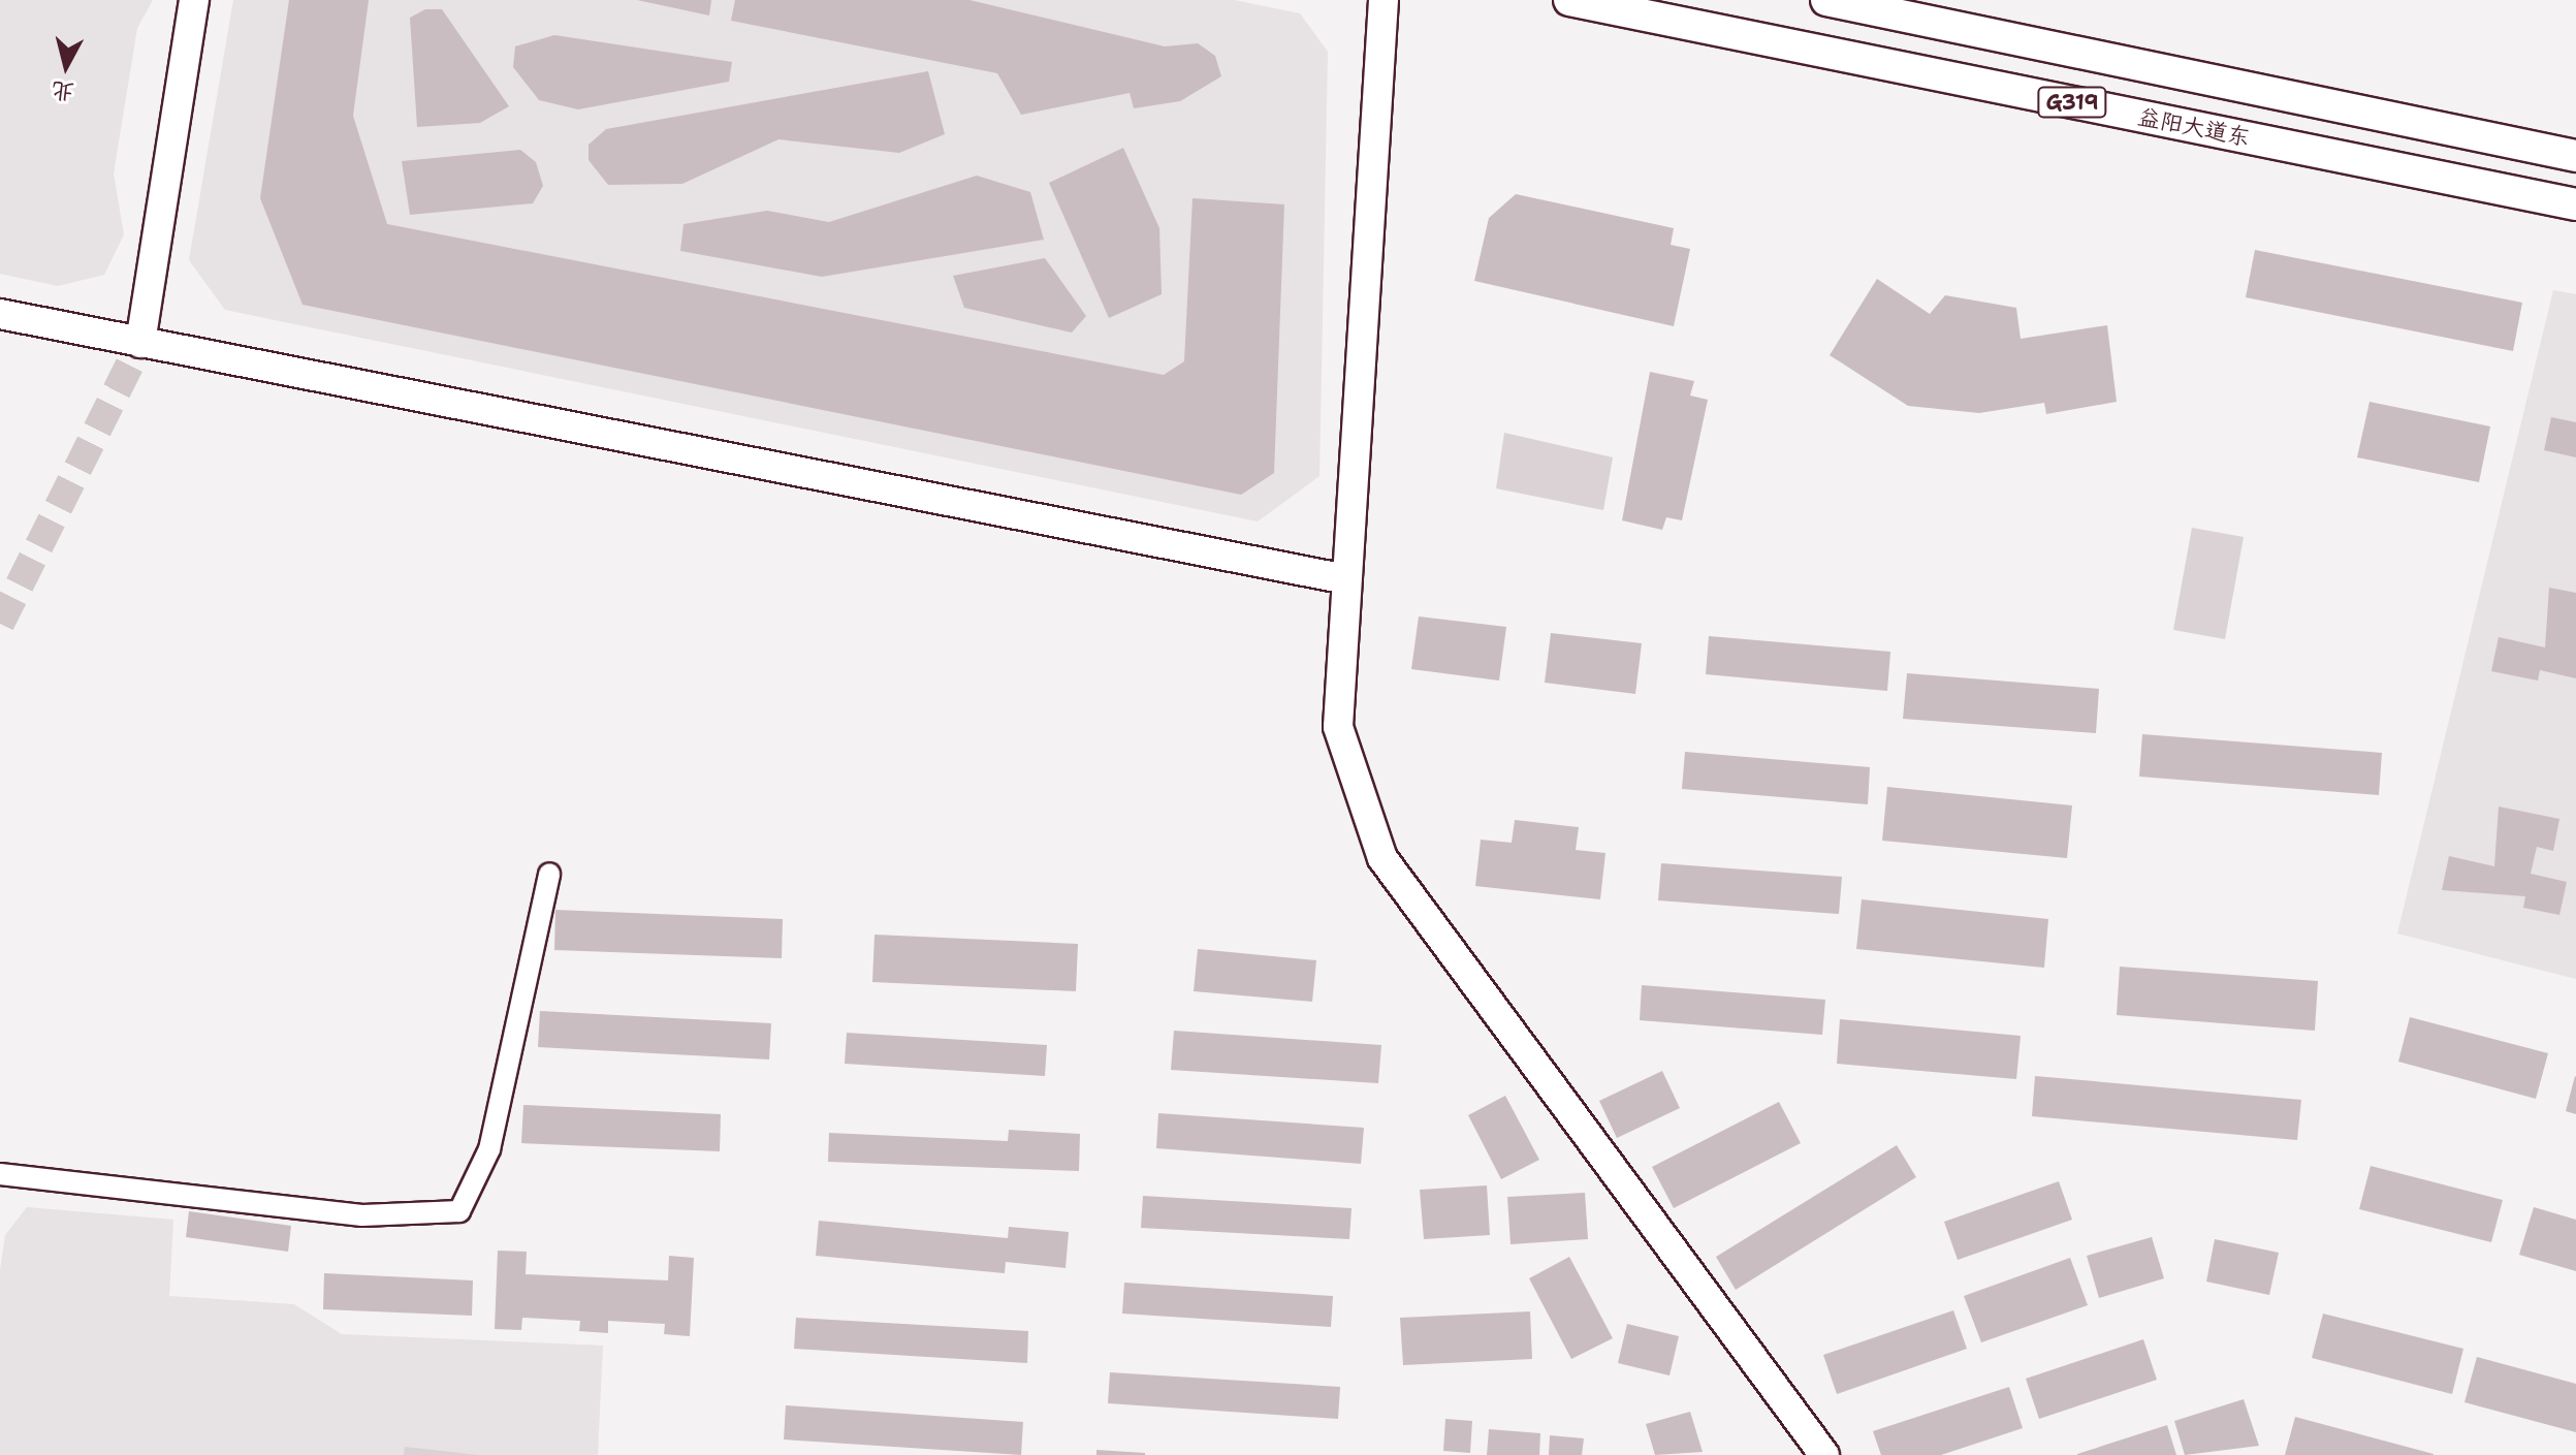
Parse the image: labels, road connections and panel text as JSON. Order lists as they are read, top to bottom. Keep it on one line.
{"streets":{"main road":["G319","益阳大道东"]},"north":"bottom"}
